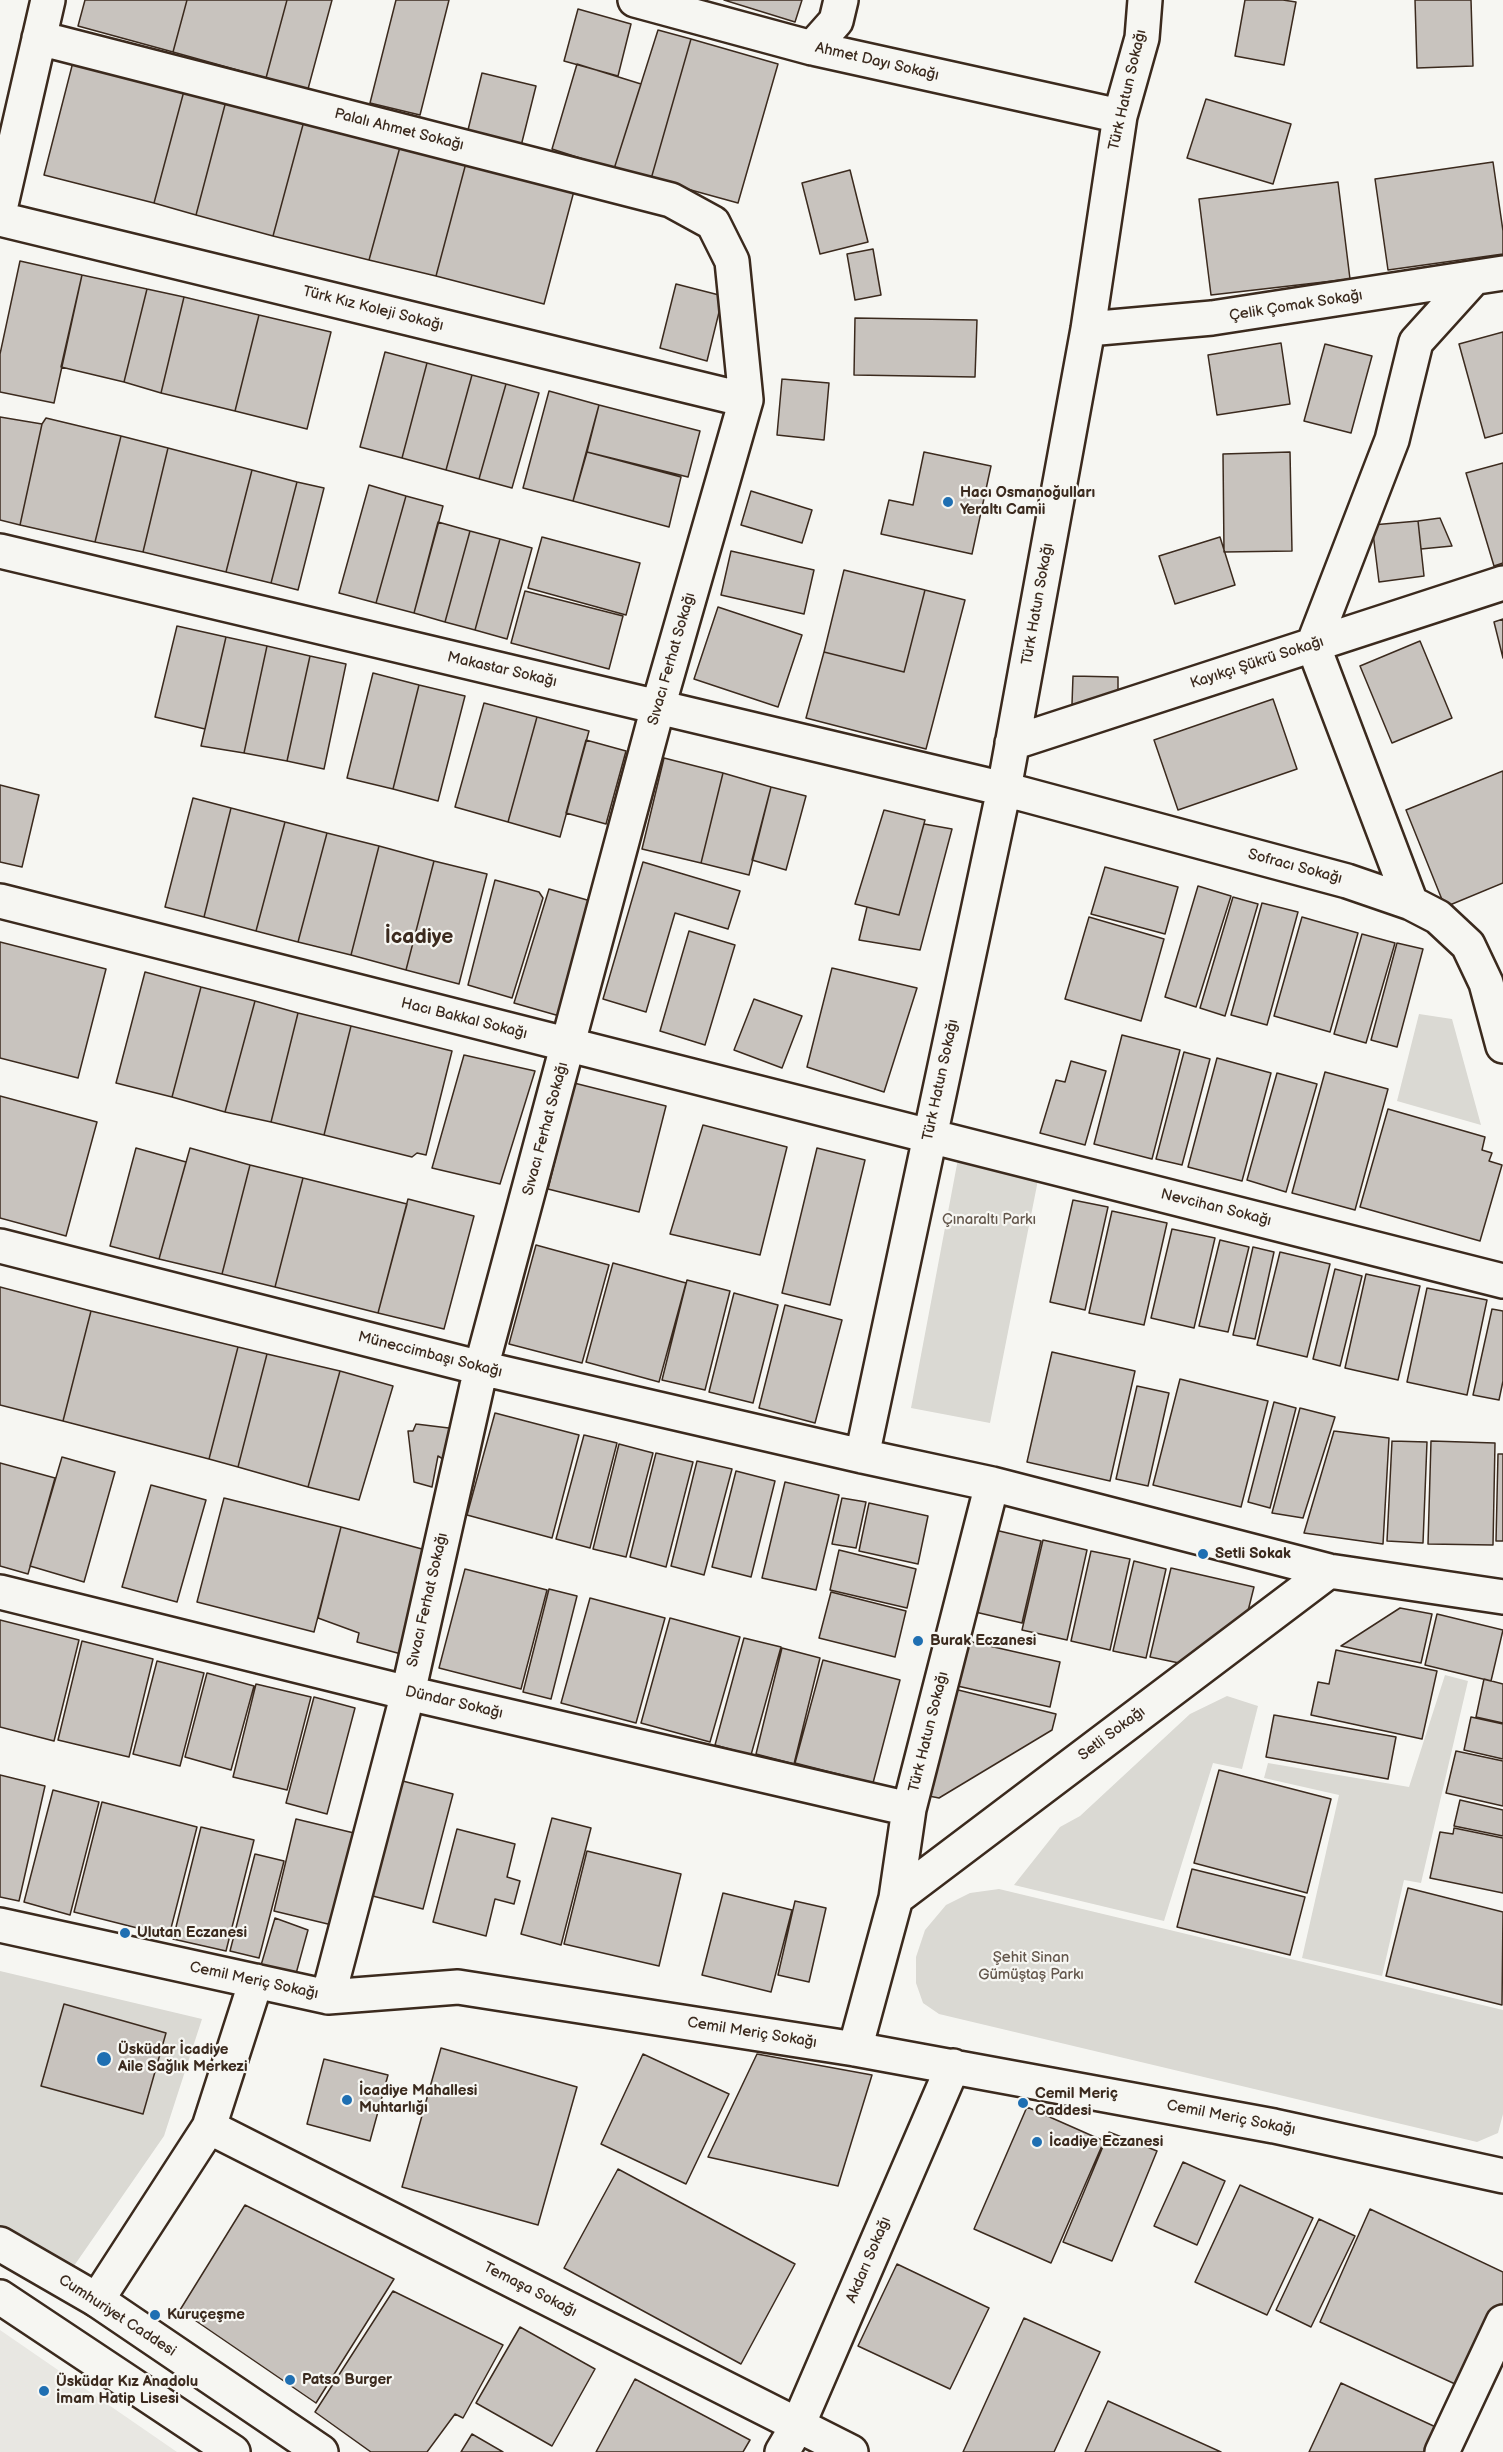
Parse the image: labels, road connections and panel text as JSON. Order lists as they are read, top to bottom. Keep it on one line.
{"streets":{"street":["Ahmet Dayı Sokağı","Türk Hatun Sokağı","Palalı Ahmet Sokağı","Çelik Çomak Sokağı","Türk Kız Koleji Sokağı","Sıvacı Ferhat Sokağı","Kayıkçı Şükrü Sokağı","Makastar Sokağı","Sofracı Sokağı","Hacı Bakkal Sokağı","Nevcihan Sokağı","Müneccimbaşı Sokağı","Dündar Sokağı","Setli Sokağı","Cemil Meriç Sokağı","Akdarı Sokağı","Temaşa Sokağı","Cumhuriyet Caddesi"]},"crossings":[["Ahmet Dayı Sokağı","Türk Hatun Sokağı"],["Türk Hatun Sokağı","Çelik Çomak Sokağı"],["Türk Hatun Sokağı","Kayıkçı Şükrü Sokağı"],["Türk Hatun Sokağı","Makastar Sokağı"],["Türk Hatun Sokağı","Sofracı Sokağı"],["Türk Hatun Sokağı","Hacı Bakkal Sokağı"],["Türk Hatun Sokağı","Nevcihan Sokağı"],["Türk Hatun Sokağı","Müneccimbaşı Sokağı"],["Türk Hatun Sokağı","Dündar Sokağı"],["Türk Hatun Sokağı","Setli Sokağı"],["Türk Hatun Sokağı","Cemil Meriç Sokağı"],["Palalı Ahmet Sokağı","Sıvacı Ferhat Sokağı"],["Türk Kız Koleji Sokağı","Sıvacı Ferhat Sokağı"],["Sıvacı Ferhat Sokağı","Makastar Sokağı"],["Sıvacı Ferhat Sokağı","Hacı Bakkal Sokağı"],["Sıvacı Ferhat Sokağı","Müneccimbaşı Sokağı"],["Sıvacı Ferhat Sokağı","Dündar Sokağı"],["Sıvacı Ferhat Sokağı","Cemil Meriç Sokağı"],["Makastar Sokağı","Sofracı Sokağı"],["Hacı Bakkal Sokağı","Nevcihan Sokağı"],["Cemil Meriç Sokağı","Akdarı Sokağı"],["Akdarı Sokağı","Temaşa Sokağı"]],"districts":["İcadiye"],"parks":["Çınaraltı Parkı","Şehit Sinan Gümüştaş Parkı"],"places":["Hacı Osmanoğulları Yeraltı Camii","Setli Sokak","Burak Eczanesi","Ulutan Eczanesi","Üsküdar İcadiye Aile Sağlık Merkezi","İcadiye Mahallesi Muhtarlığı","Cemil Meriç Caddesi","İcadiye Eczanesi","Kuruçeşme","Patso Burger","Üsküdar Kız Anadolu İmam Hatip Lisesi"]}
